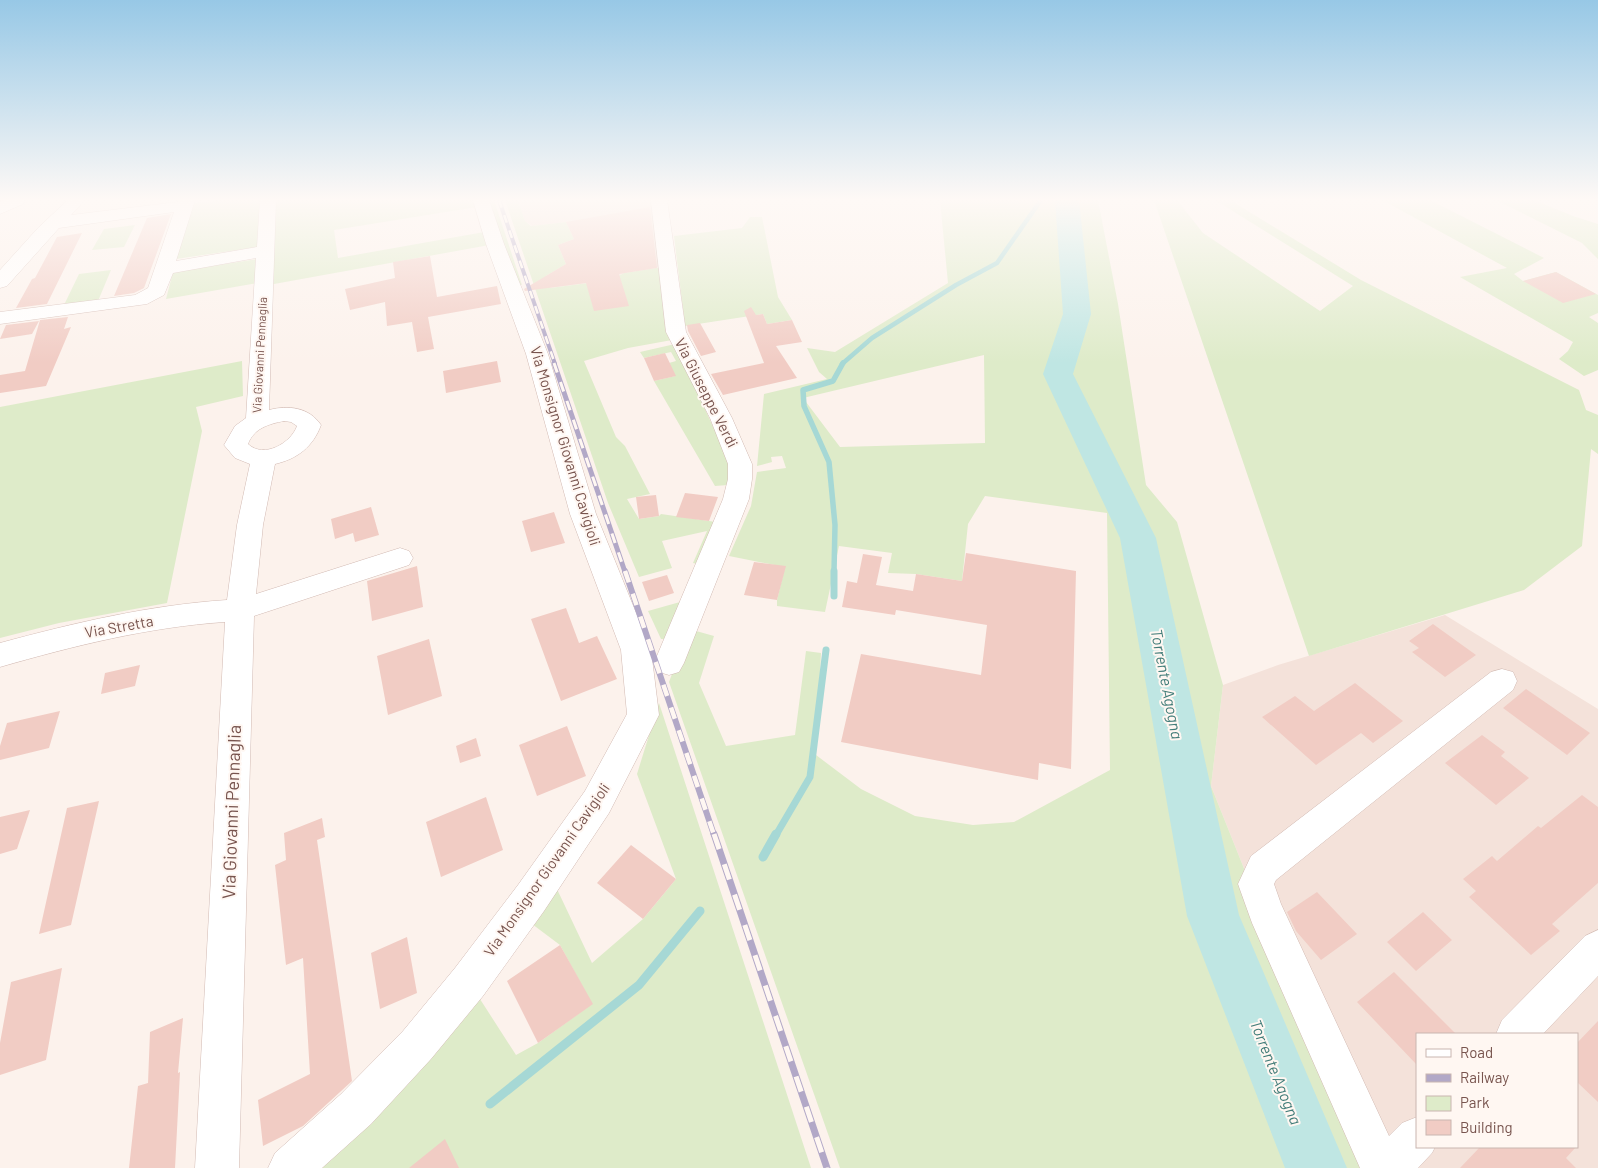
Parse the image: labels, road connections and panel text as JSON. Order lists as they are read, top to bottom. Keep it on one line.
{"streets":{"street":["Via Giovanni Pennaglia","Via Giuseppe Verdi","Via Monsignor Giovanni Cavigioli","Via Stretta"]},"crossings":[["Via Giovanni Pennaglia","Via Stretta"]],"water":["Torrente Agogna"],"legend":["Road","Railway","Park","Building"]}
